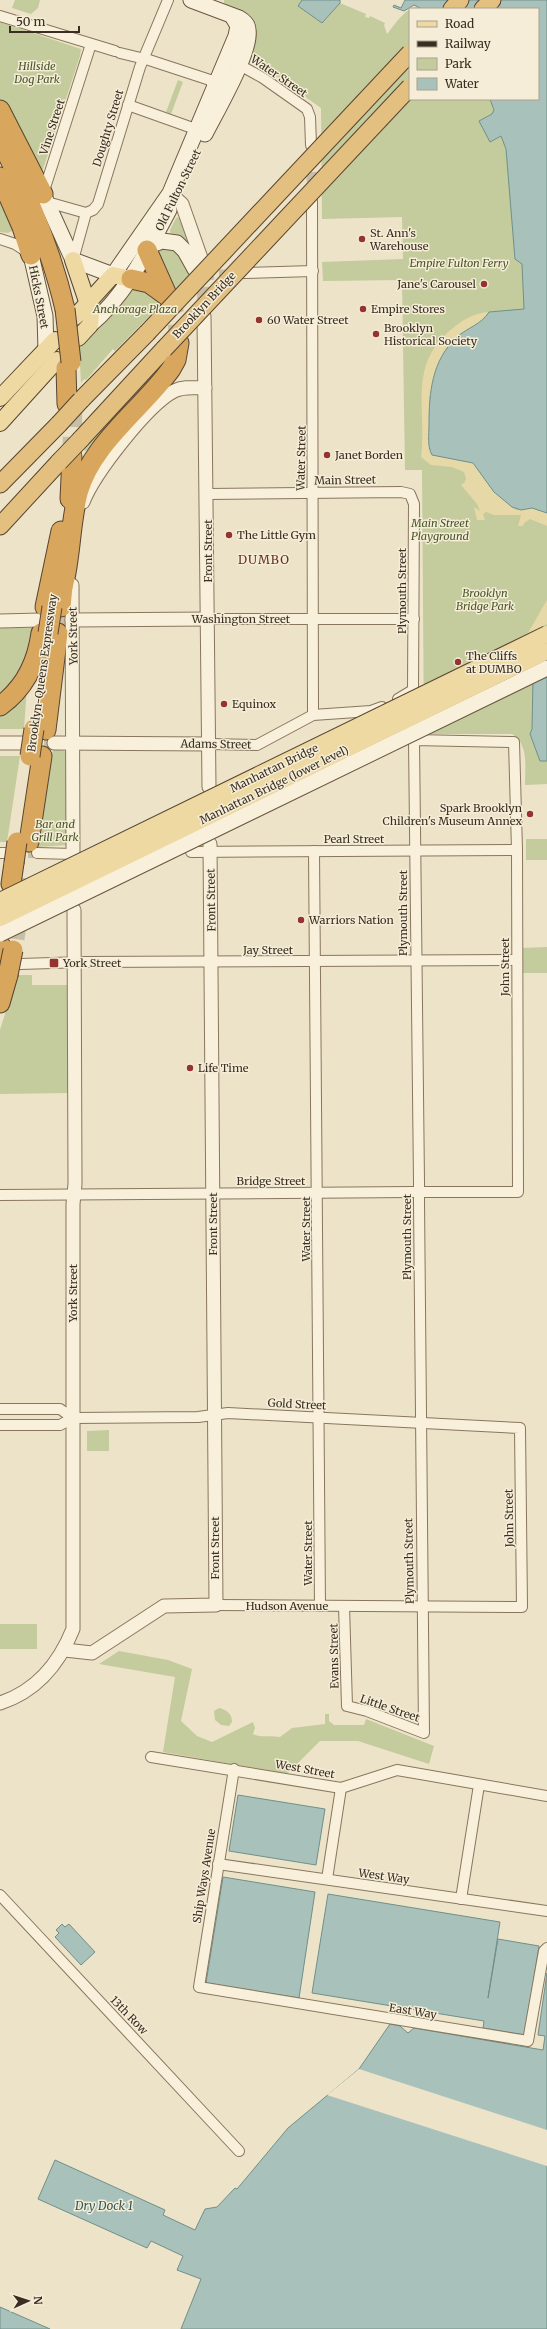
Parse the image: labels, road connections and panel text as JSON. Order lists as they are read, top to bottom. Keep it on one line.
{"streets":{"highway":["Brooklyn Bridge","Brooklyn-Queens Expressway"],"main road":["Old Fulton Street","Hicks Street","Manhattan Bridge","Manhattan Bridge (lower level)"],"street":["Water Street","Vine Street","Doughty Street","Main Street","Front Street","Plymouth Street","Washington Street","York Street","Adams Street","Pearl Street","Jay Street","John Street","Bridge Street","Gold Street","Hudson Avenue","Evans Street","Little Street","West Street","Ship Ways Avenue","West Way","East Way","13th Row"]},"crossings":[["Water Street","Old Fulton Street"],["Water Street","Main Street"],["Water Street","Washington Street"],["Water Street","Adams Street"],["Water Street","Pearl Street"],["Water Street","Jay Street"],["Water Street","Bridge Street"],["Water Street","Gold Street"],["Water Street","Hudson Avenue"],["Main Street","Front Street"],["Main Street","Plymouth Street"],["Front Street","Washington Street"],["Front Street","Adams Street"],["Front Street","Pearl Street"],["Front Street","Jay Street"],["Front Street","Bridge Street"],["Front Street","Gold Street"],["Front Street","Hudson Avenue"],["Plymouth Street","Washington Street"],["Plymouth Street","Adams Street"],["Plymouth Street","Pearl Street"],["Plymouth Street","Jay Street"],["Plymouth Street","John Street"],["Plymouth Street","Bridge Street"],["Plymouth Street","Gold Street"],["Plymouth Street","Hudson Avenue"],["Plymouth Street","Little Street"],["Washington Street","York Street"],["Washington Street","Brooklyn-Queens Expressway"],["York Street","Brooklyn-Queens Expressway"],["York Street","Adams Street"],["York Street","Jay Street"],["York Street","Bridge Street"],["York Street","Gold Street"],["York Street","Hudson Avenue"],["Brooklyn-Queens Expressway","Adams Street"],["Pearl Street","John Street"],["Jay Street","John Street"],["John Street","Bridge Street"],["John Street","Gold Street"],["John Street","Hudson Avenue"],["Hudson Avenue","Evans Street"],["Evans Street","Little Street"],["West Street","Ship Ways Avenue"],["Ship Ways Avenue","West Way"],["Ship Ways Avenue","East Way"]],"districts":["DUMBO"],"water":["Dry Dock 1"],"parks":["Hillside Dog Park","Empire Fulton Ferry","Anchorage Plaza","Main Street Playground","Brooklyn Bridge Park","Bar and Grill Park"],"places":{"other":["St. Ann's Warehouse","Jane's Carousel","Empire Stores","60 Water Street","Brooklyn Historical Society","Janet Borden","The Little Gym","The Cliffs at DUMBO","Equinox","Spark Brooklyn Children's Museum Annex","Warriors Nation","Life Time"],"transit":["York Street"]},"legend":["Road","Railway","Park","Water"],"scale_bar":"50 m","north":"right"}
